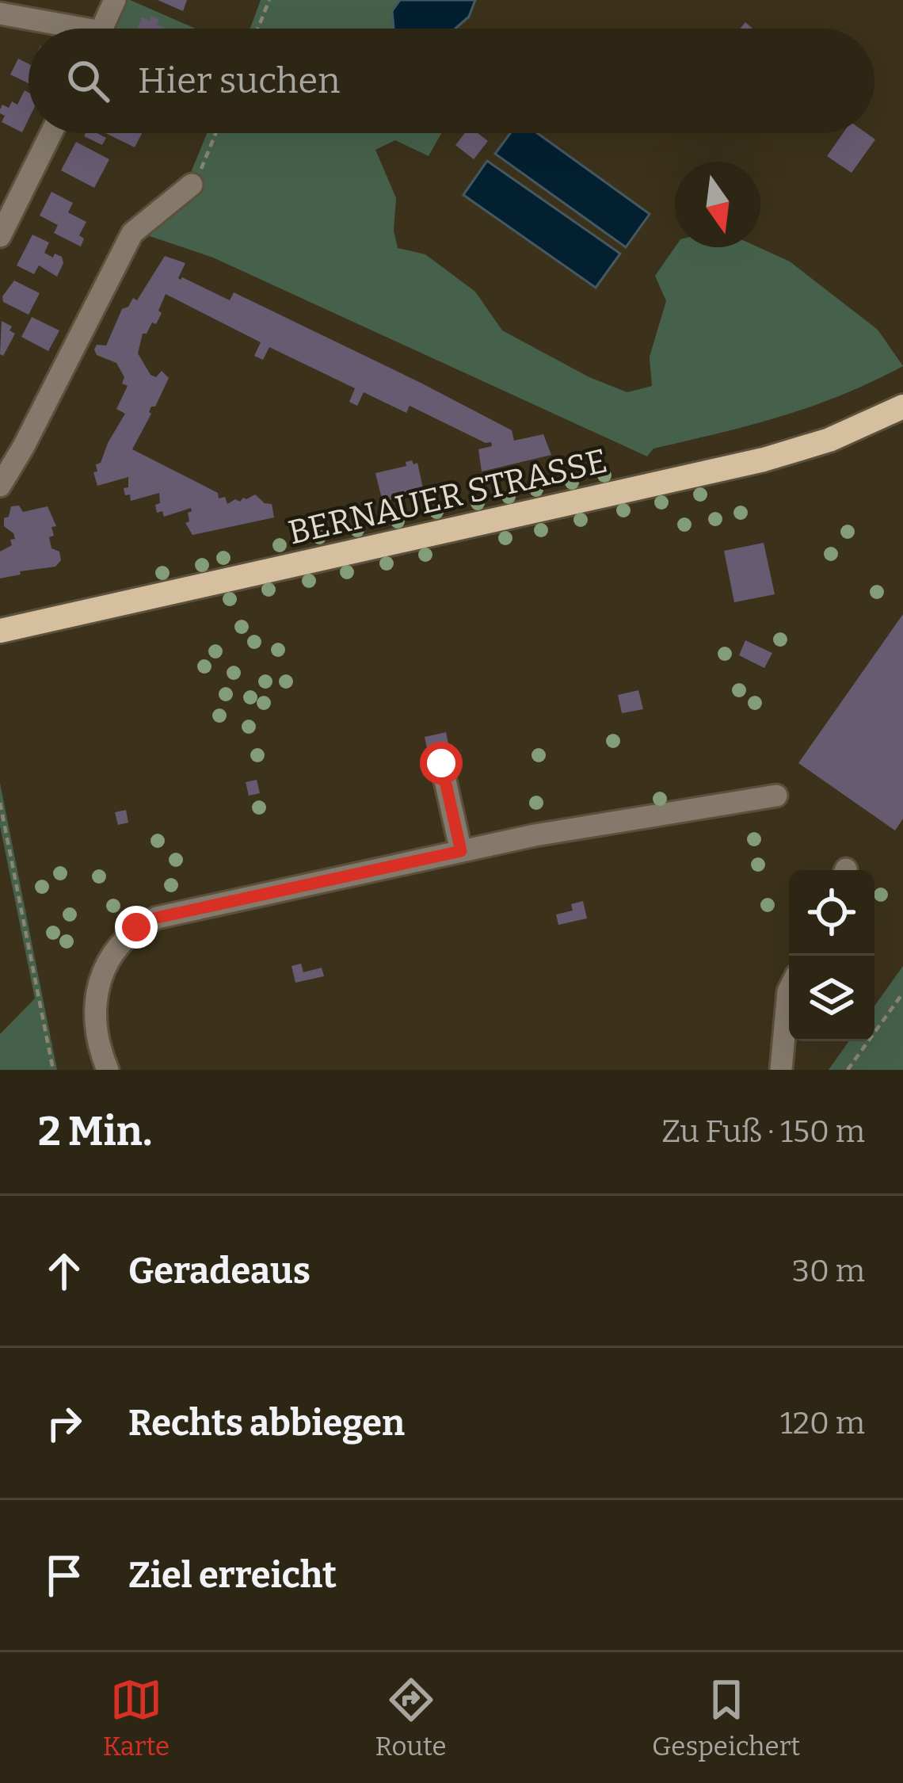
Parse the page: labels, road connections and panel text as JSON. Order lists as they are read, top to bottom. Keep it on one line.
{"streets":{"main road":["BERNAUER STRASSE"]},"north":"bottom","page":{"search":"Hier suchen","heading":["2 Min.","Zu Fuß · 150 m"],"list":[["Geradeaus","30 m"],["Rechts abbiegen","120 m"],"Ziel erreicht"],"nav":["Karte","Route","Gespeichert"]}}
